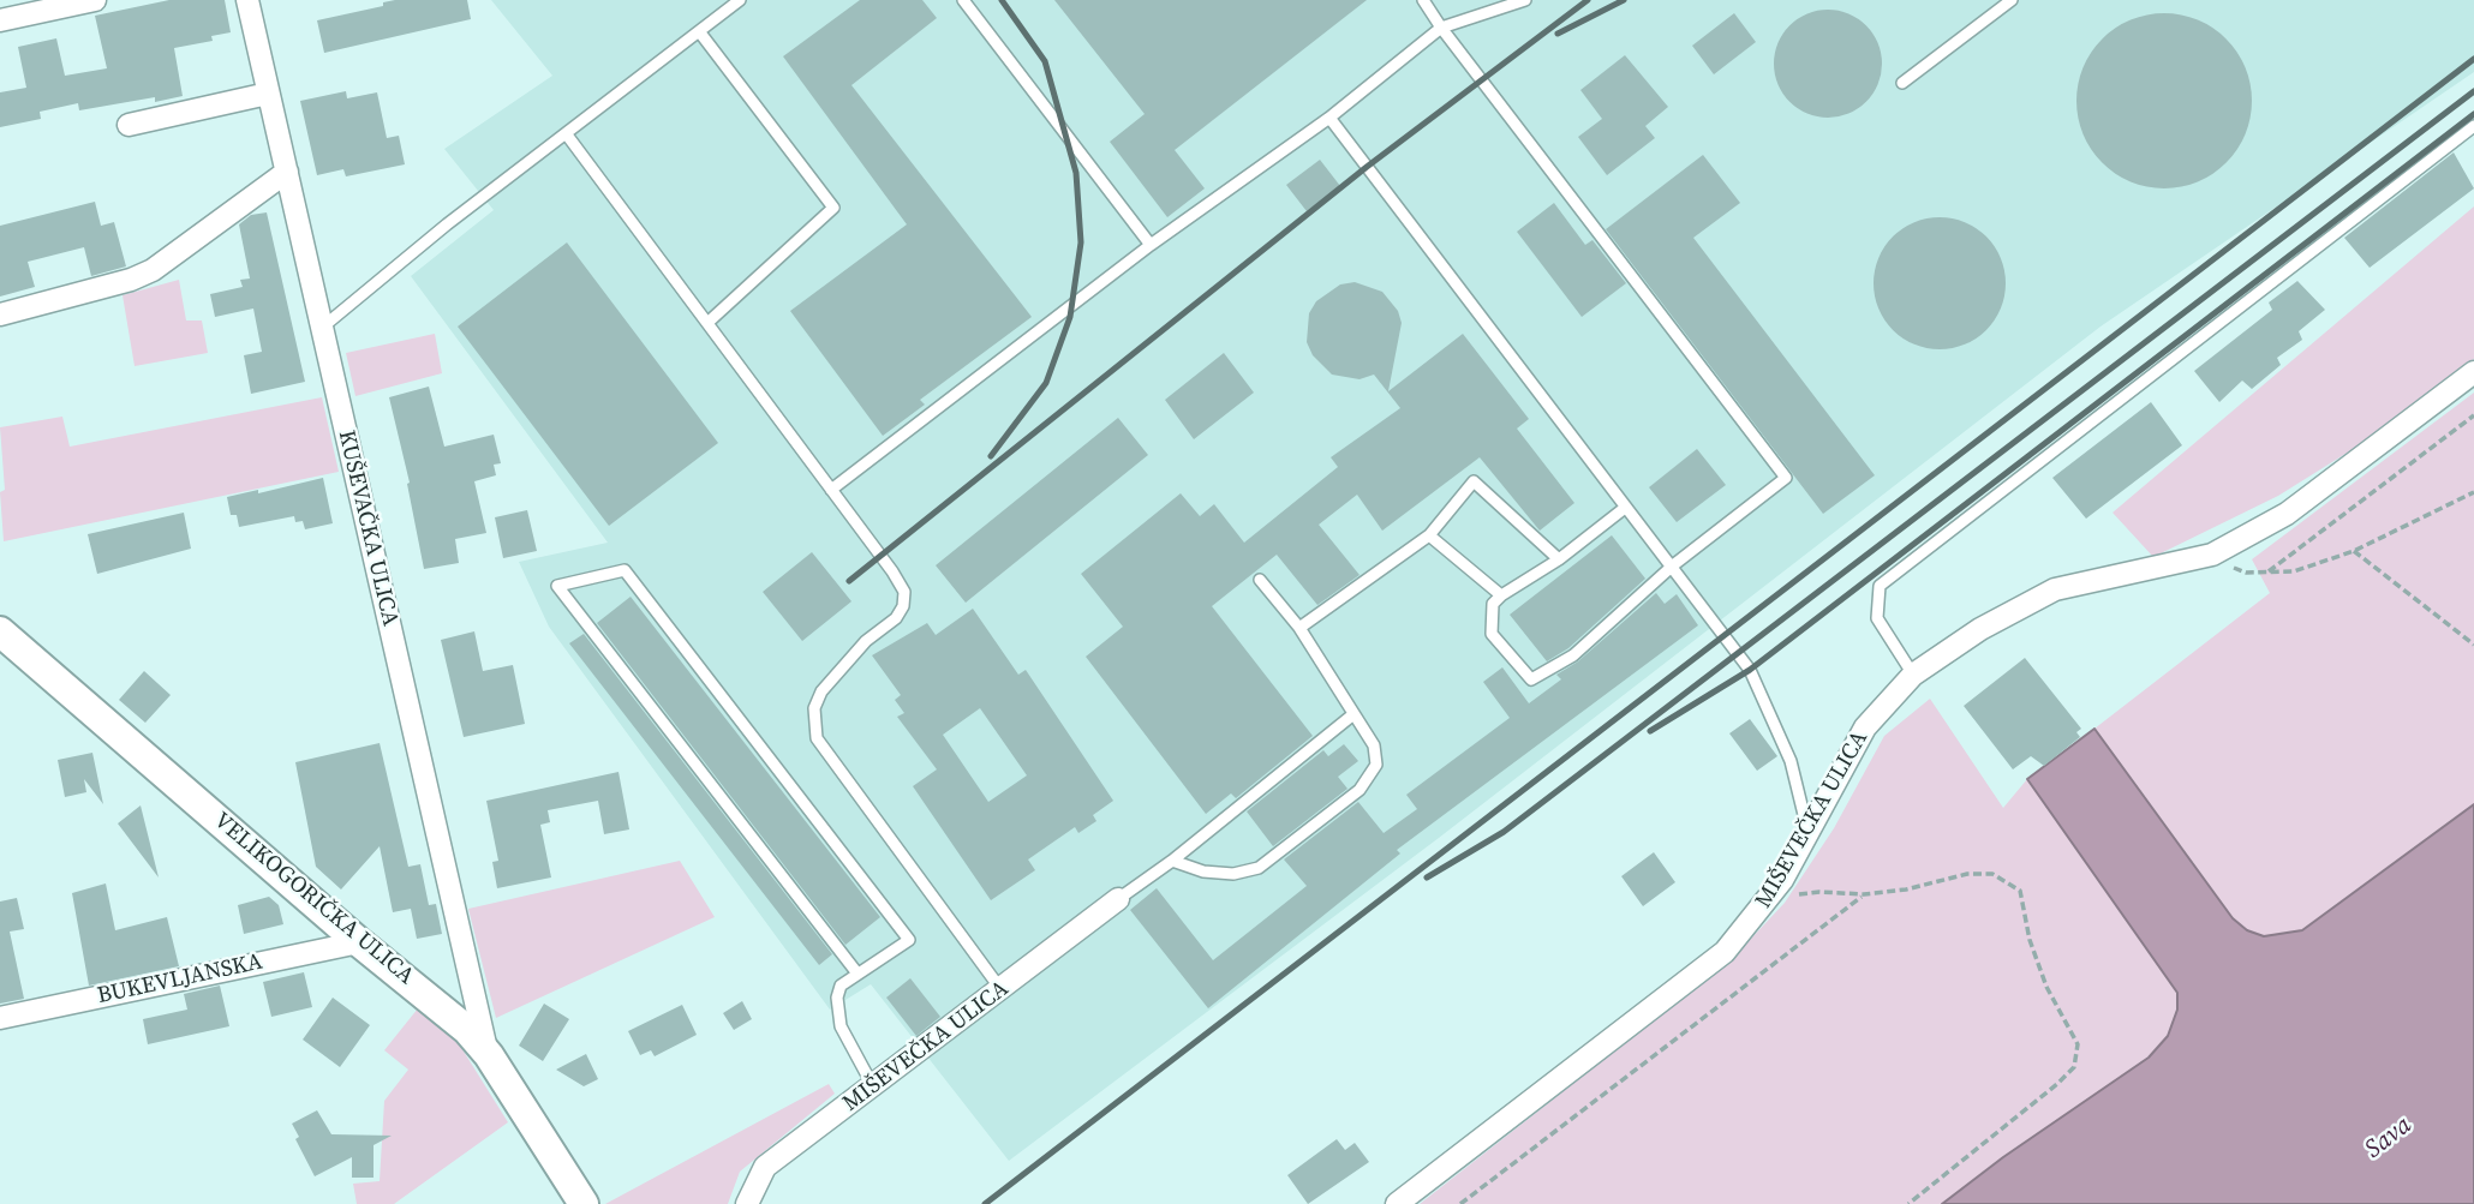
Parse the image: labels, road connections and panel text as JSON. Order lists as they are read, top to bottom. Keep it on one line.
{"streets":{"street":["KUŠEVAČKA ULICA","MIŠEVEČKA ULICA","VELIKOGORIČKA ULICA","BUKEVLJANSKA"]},"crossings":[["KUŠEVAČKA ULICA","VELIKOGORIČKA ULICA"],["VELIKOGORIČKA ULICA","BUKEVLJANSKA"]],"water":["Sava"]}
